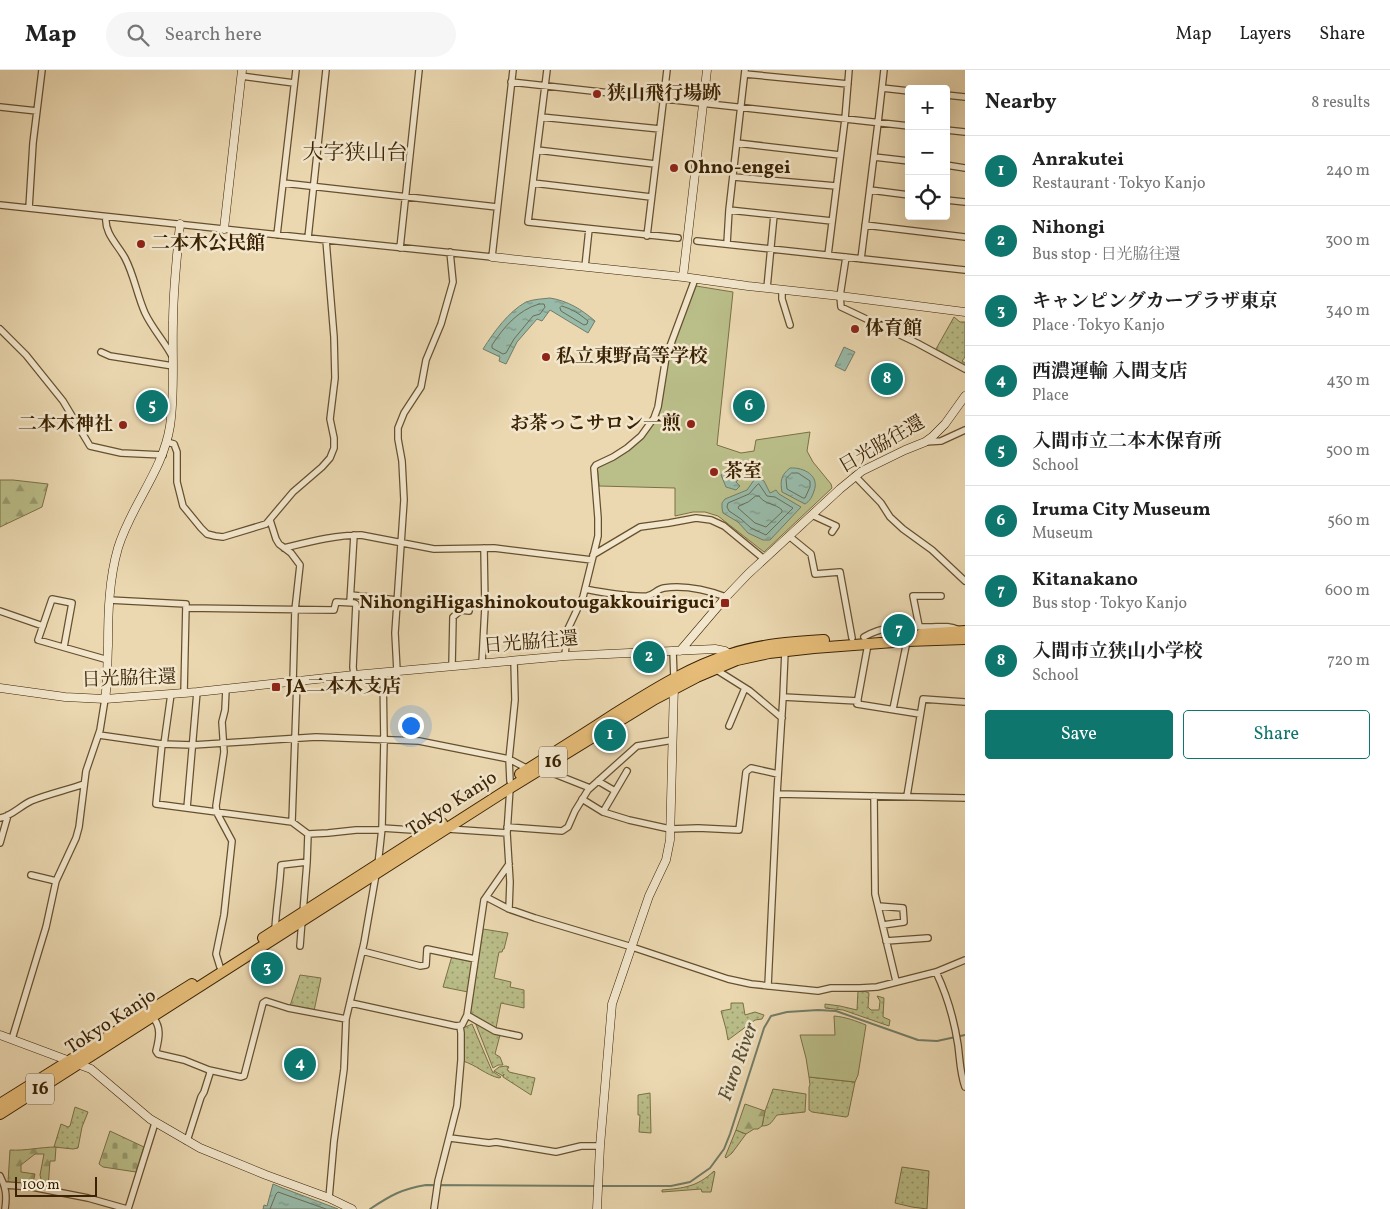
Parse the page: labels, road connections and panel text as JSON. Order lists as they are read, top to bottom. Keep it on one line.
{"streets":{"highway":["16","Tokyo Kanjo"],"street":["日光脇往還"]},"districts":["大字狭山台"],"water":["Furo River"],"places":{"other":["狭山飛行場跡","Ohno-engei","二本木公民館","体育館","私立東野高等学校","お茶っこサロン一煎","二本木神社","茶室"],"transit":["NihongiHigashinokoutougakkouiriguci","JA二本木支店"]},"scale_bar":"100 m","page":{"header":"Map","search":"Search here","nav":["Map","Layers","Share"],"heading":["Nearby","8 results"],"map_buttons":["+","−"],"list":[{"mark":"1","name":"Anrakutei","note":"Restaurant · Tokyo Kanjo","value":"240 m"},{"mark":"2","name":"Nihongi","note":"Bus stop · 日光脇往還","value":"300 m"},{"mark":"3","name":"キャンピングカープラザ東京","note":"Place · Tokyo Kanjo","value":"340 m"},{"mark":"4","name":"西濃運輸 入間支店","note":"Place","value":"430 m"},{"mark":"5","name":"入間市立二本木保育所","note":"School","value":"500 m"},{"mark":"6","name":"Iruma City Museum","note":"Museum","value":"560 m"},{"mark":"7","name":"Kitanakano","note":"Bus stop · Tokyo Kanjo","value":"600 m"},{"mark":"8","name":"入間市立狭山小学校","note":"School","value":"720 m"}],"pins":["8","5","6","7","2","1","3","4"],"buttons":["Save","Share"],"scale":"100 m"}}
